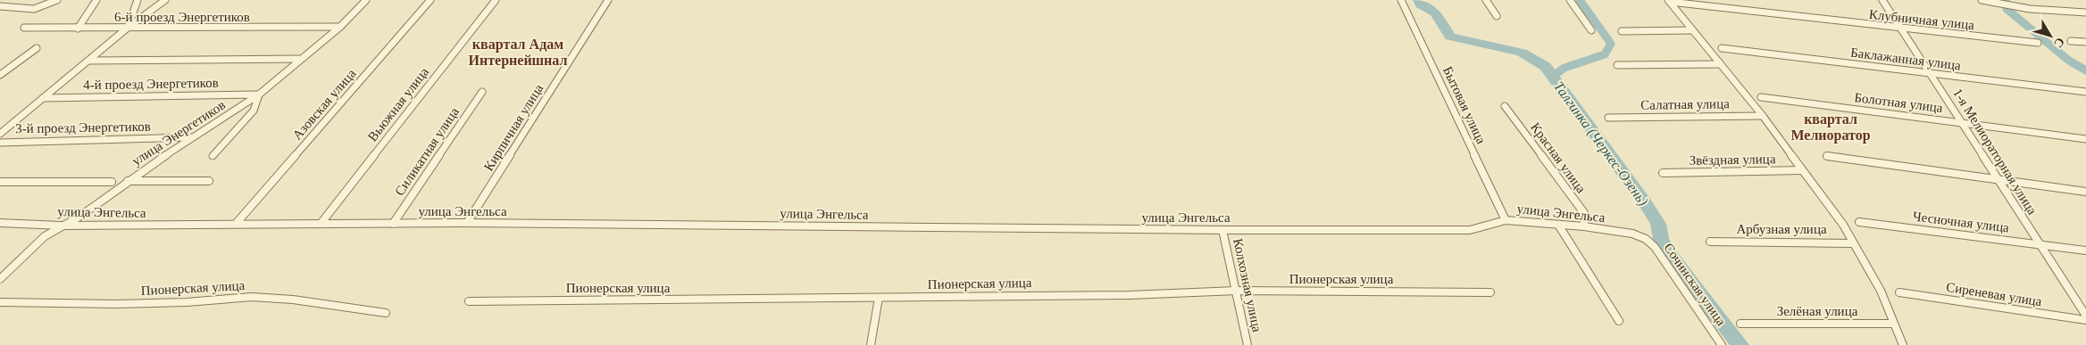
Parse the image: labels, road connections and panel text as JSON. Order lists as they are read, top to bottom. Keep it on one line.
{"streets":{"street":["6-й проезд Энергетиков","Клубничная улица","Баклажанная улица","4-й проезд Энергетиков","Болотная улица","Азовская улица","Вьюжная улица","Салатная улица","Бытовая улица","3-й проезд Энергетиков","Кирпичная улица","улица Энергетиков","Силикатная улица","1-я Мелиораторная улица","Красная улица","Звёздная улица","улица Энгельса","Чесночная улица","Арбузная улица","Пионерская улица","Сочинская улица","Колхозная улица","Сиреневая улица","Зелёная улица"]},"crossings":[["6-й проезд Энергетиков","улица Энергетиков"],["Клубничная улица","1-я Мелиораторная улица"],["Баклажанная улица","1-я Мелиораторная улица"],["4-й проезд Энергетиков","улица Энергетиков"],["Болотная улица","1-я Мелиораторная улица"],["Азовская улица","улица Энгельса"],["Вьюжная улица","улица Энгельса"],["Бытовая улица","улица Энгельса"],["3-й проезд Энергетиков","улица Энергетиков"],["Кирпичная улица","улица Энгельса"],["улица Энергетиков","улица Энгельса"],["Силикатная улица","улица Энгельса"],["1-я Мелиораторная улица","Чесночная улица"],["Красная улица","улица Энгельса"],["улица Энгельса","Сочинская улица"],["улица Энгельса","Колхозная улица"],["Пионерская улица","Колхозная улица"]],"districts":["квартал Адам Интернейшнал","квартал Мелиоратор"],"water":["Талгинка (Черкес-Озень)"],"north":"bottom right"}
